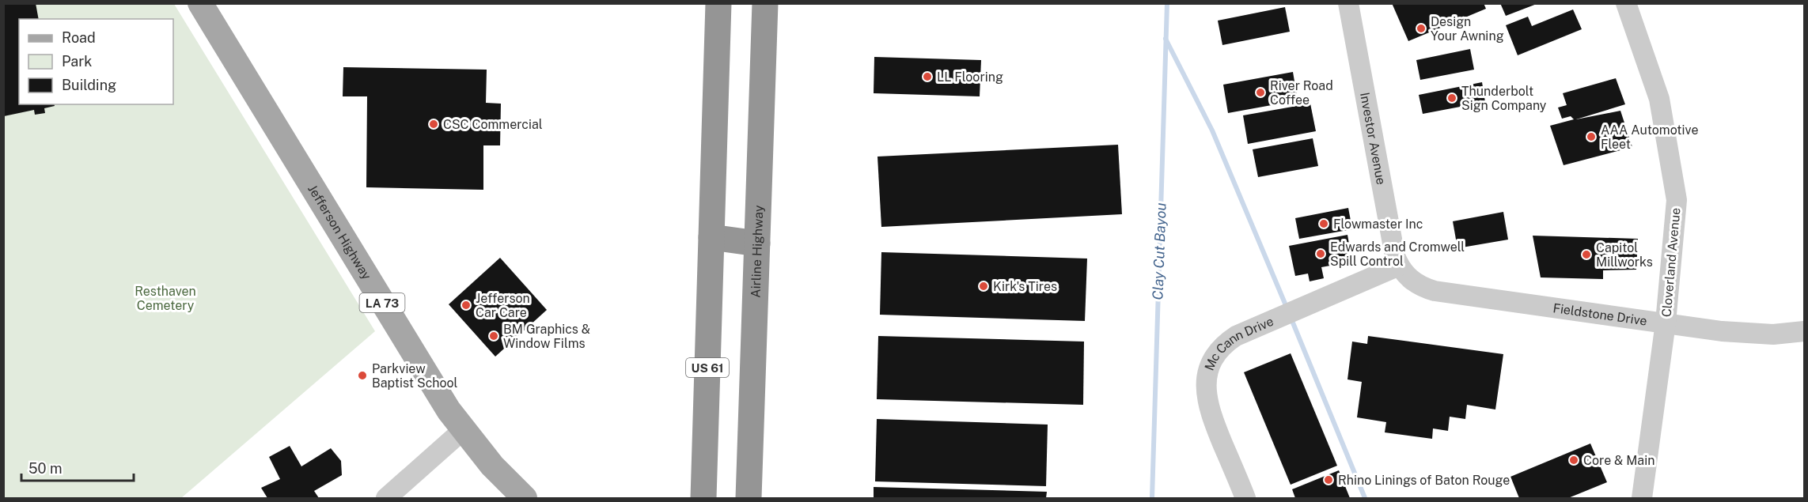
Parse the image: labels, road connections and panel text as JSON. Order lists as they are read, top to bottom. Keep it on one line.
{"streets":{"highway":["Airline Highway","US 61"],"main road":["Jefferson Highway","LA 73"],"street":["Investor Avenue","Cloverland Avenue","Fieldstone Drive","Mc Cann Drive"]},"crossings":[["Investor Avenue","Fieldstone Drive"],["Investor Avenue","Mc Cann Drive"],["Cloverland Avenue","Fieldstone Drive"],["Fieldstone Drive","Mc Cann Drive"]],"water":["Clay Cut Bayou"],"parks":["Resthaven Cemetery"],"places":["Design Your Awning","LL Flooring","River Road Coffee","Thunderbolt Sign Company","CSC Commercial","AAA Automotive Fleet","Flowmaster Inc","Edwards and Cromwell Spill Control","Capitol Millworks","Kirk's Tires","Jefferson Car Care","BM Graphics & Window Films","Parkview Baptist School","Core & Main","Rhino Linings of Baton Rouge"],"legend":["Road","Park","Building"],"scale_bar":"50 m"}
